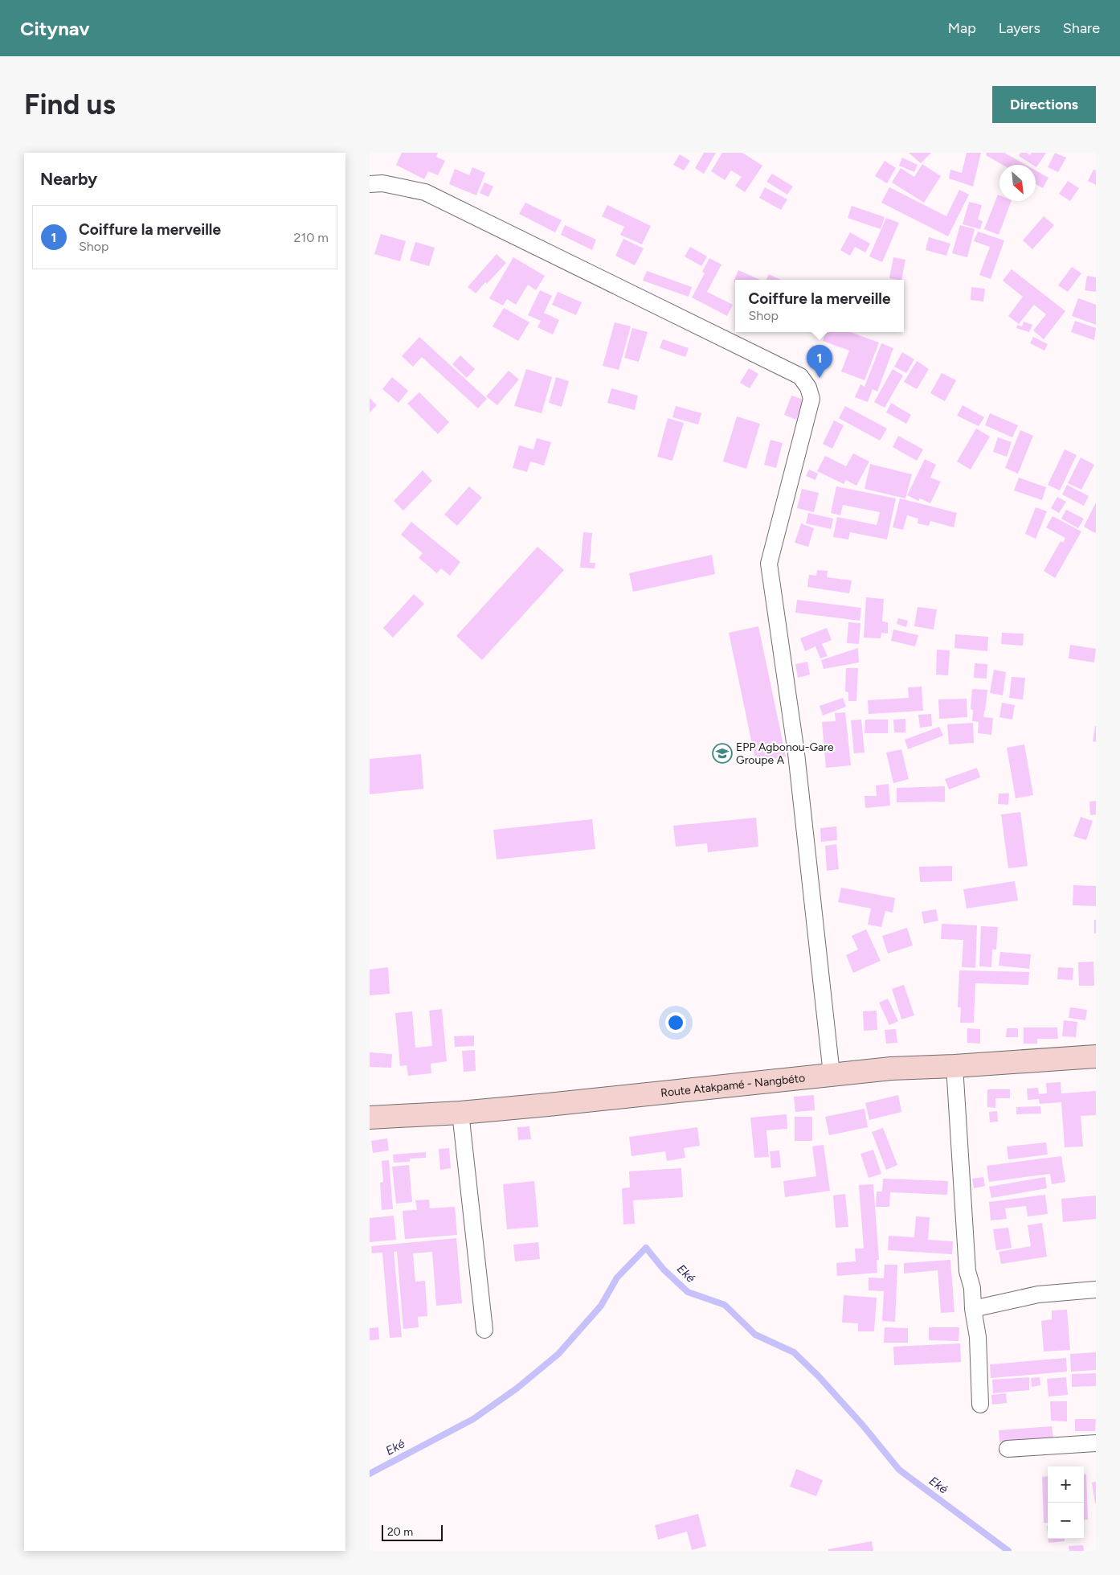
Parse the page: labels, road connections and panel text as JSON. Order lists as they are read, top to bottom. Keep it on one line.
{"streets":{"main road":["Route Atakpamé - Nangbéto"]},"water":["Eké"],"places":{"school or university":["EPP Agbonou-Gare Groupe A"]},"scale_bar":"20 m","north":"bottom right","page":{"header":"Citynav","nav":["Map","Layers","Share"],"buttons":"Directions","title":"Find us","heading":"Nearby","list":[{"mark":"1","name":"Coiffure la merveille","note":"Shop","value":"210 m"}],"popup":["Coiffure la merveille","Shop"],"pins":"1","map_buttons":["+","−"],"scale":"20 m"}}
